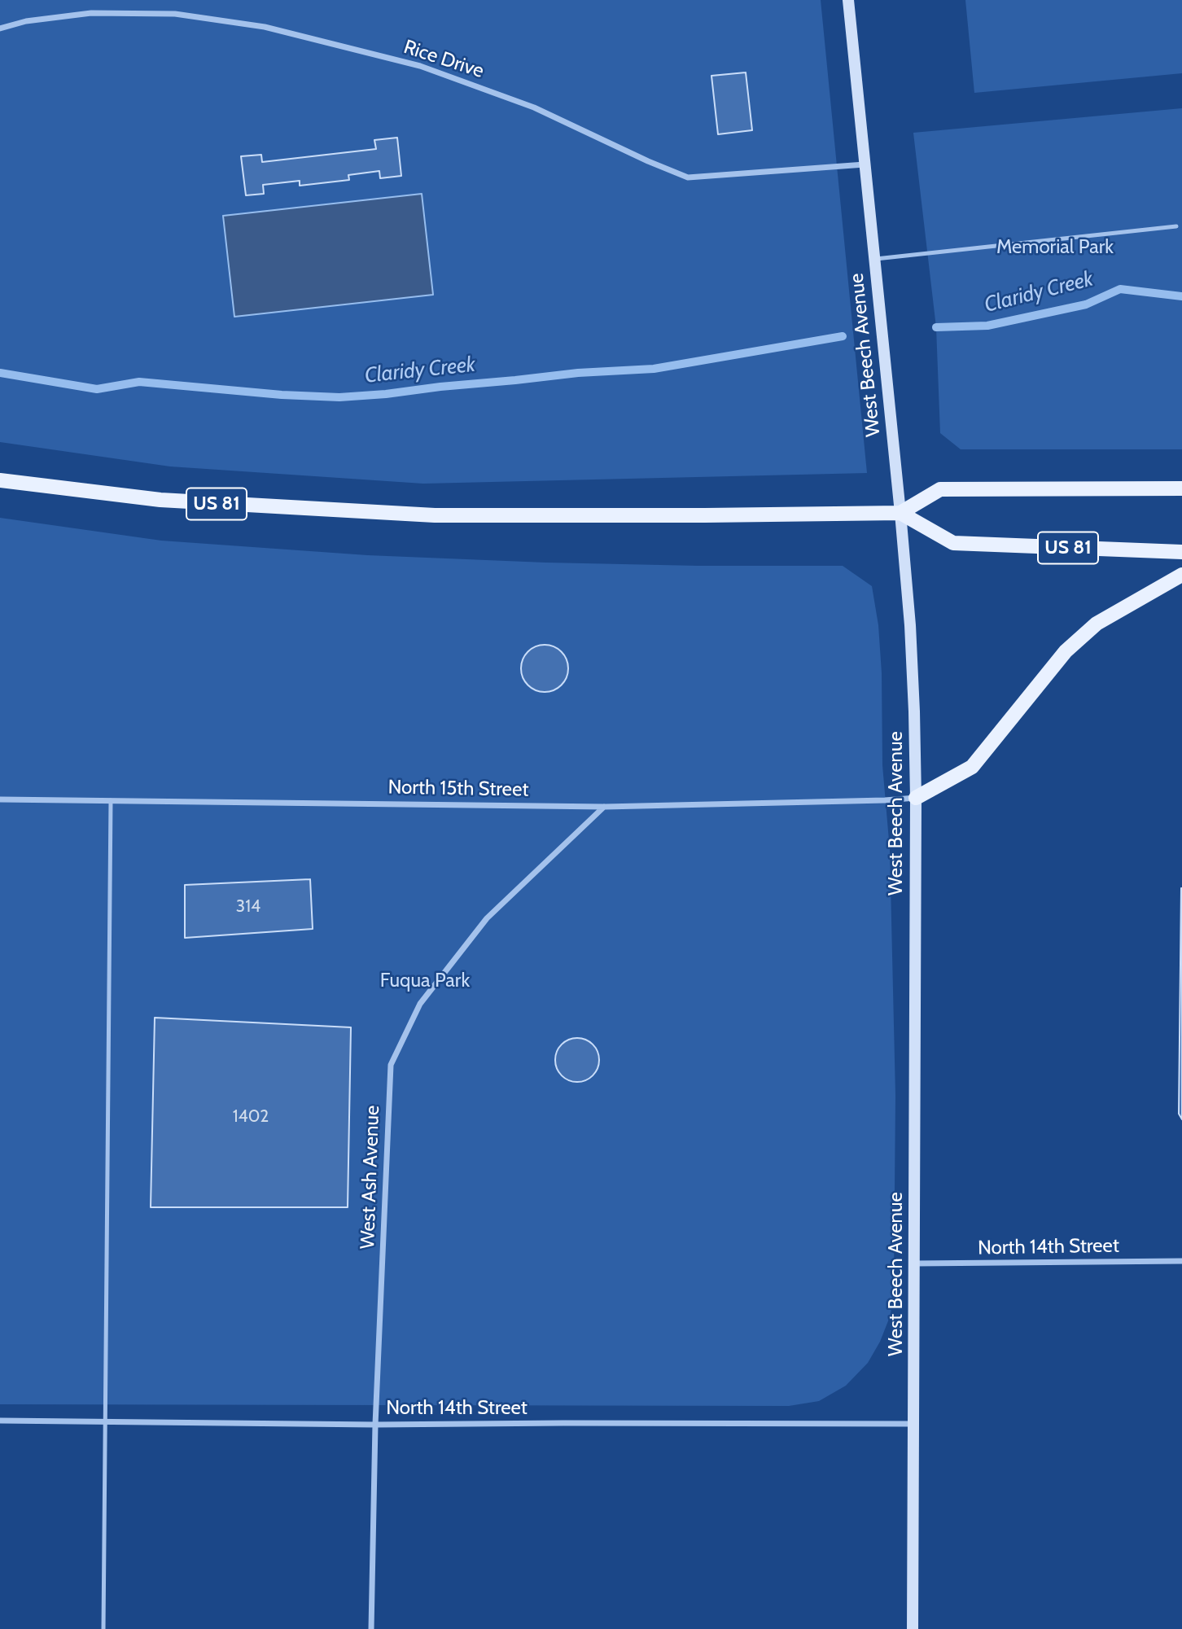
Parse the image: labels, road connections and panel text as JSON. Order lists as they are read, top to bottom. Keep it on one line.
{"streets":{"main road":["US 81"],"street":["Rice Drive","West Beech Avenue","North 15th Street","West Ash Avenue","North 14th Street"]},"crossings":[["Rice Drive","West Beech Avenue"],["West Beech Avenue","US 81"],["West Beech Avenue","North 15th Street"],["West Beech Avenue","North 14th Street"],["North 15th Street","West Ash Avenue"],["West Ash Avenue","North 14th Street"]],"water":["Claridy Creek"],"parks":["Memorial Park","Fuqua Park"],"house_numbers":["314","1402"]}
